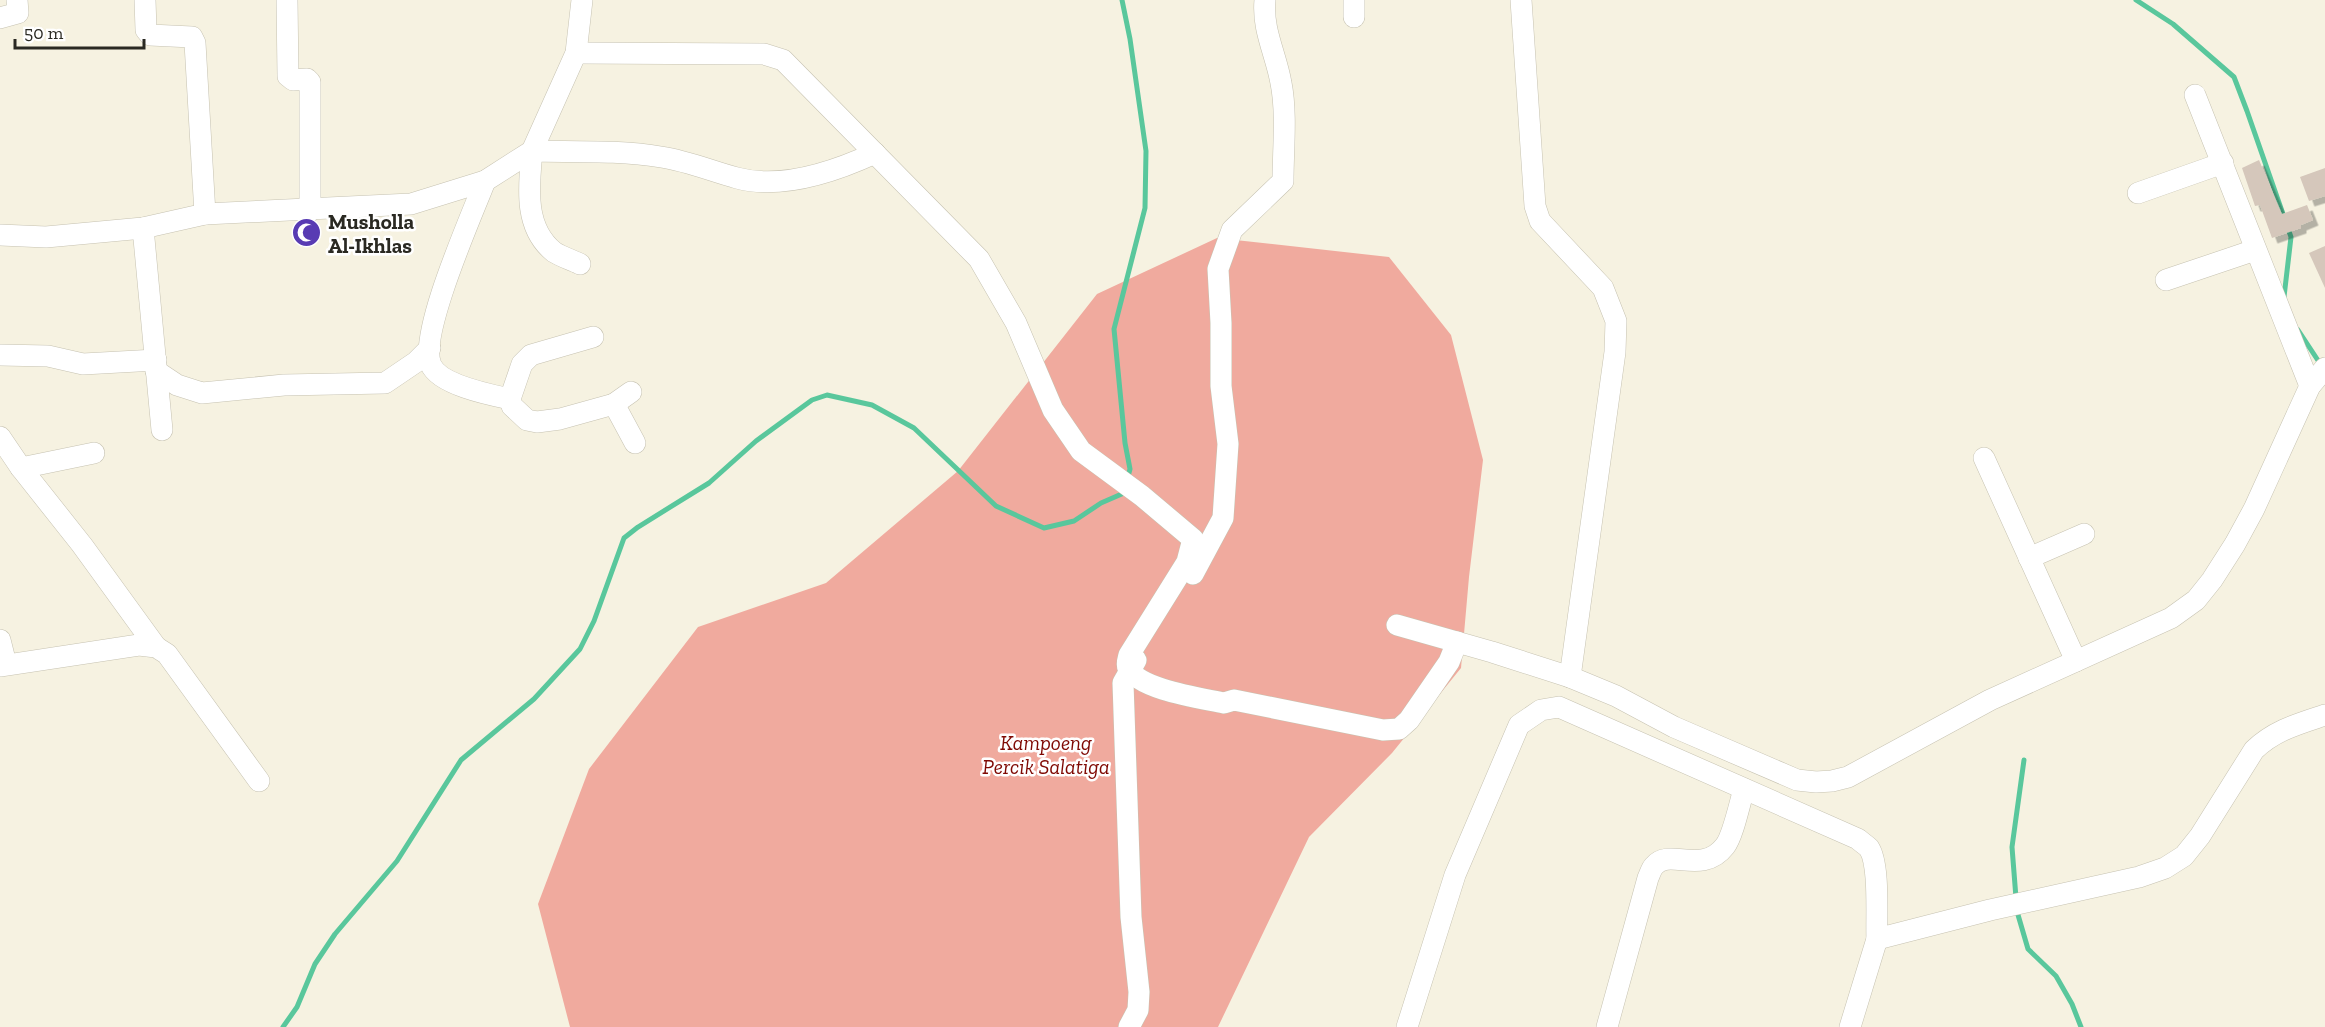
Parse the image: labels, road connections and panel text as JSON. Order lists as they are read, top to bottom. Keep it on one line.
{"parks":["Kampoeng Percik Salatiga"],"places":{"mosque":["Musholla Al-Ikhlas"]},"scale_bar":"50 m"}
